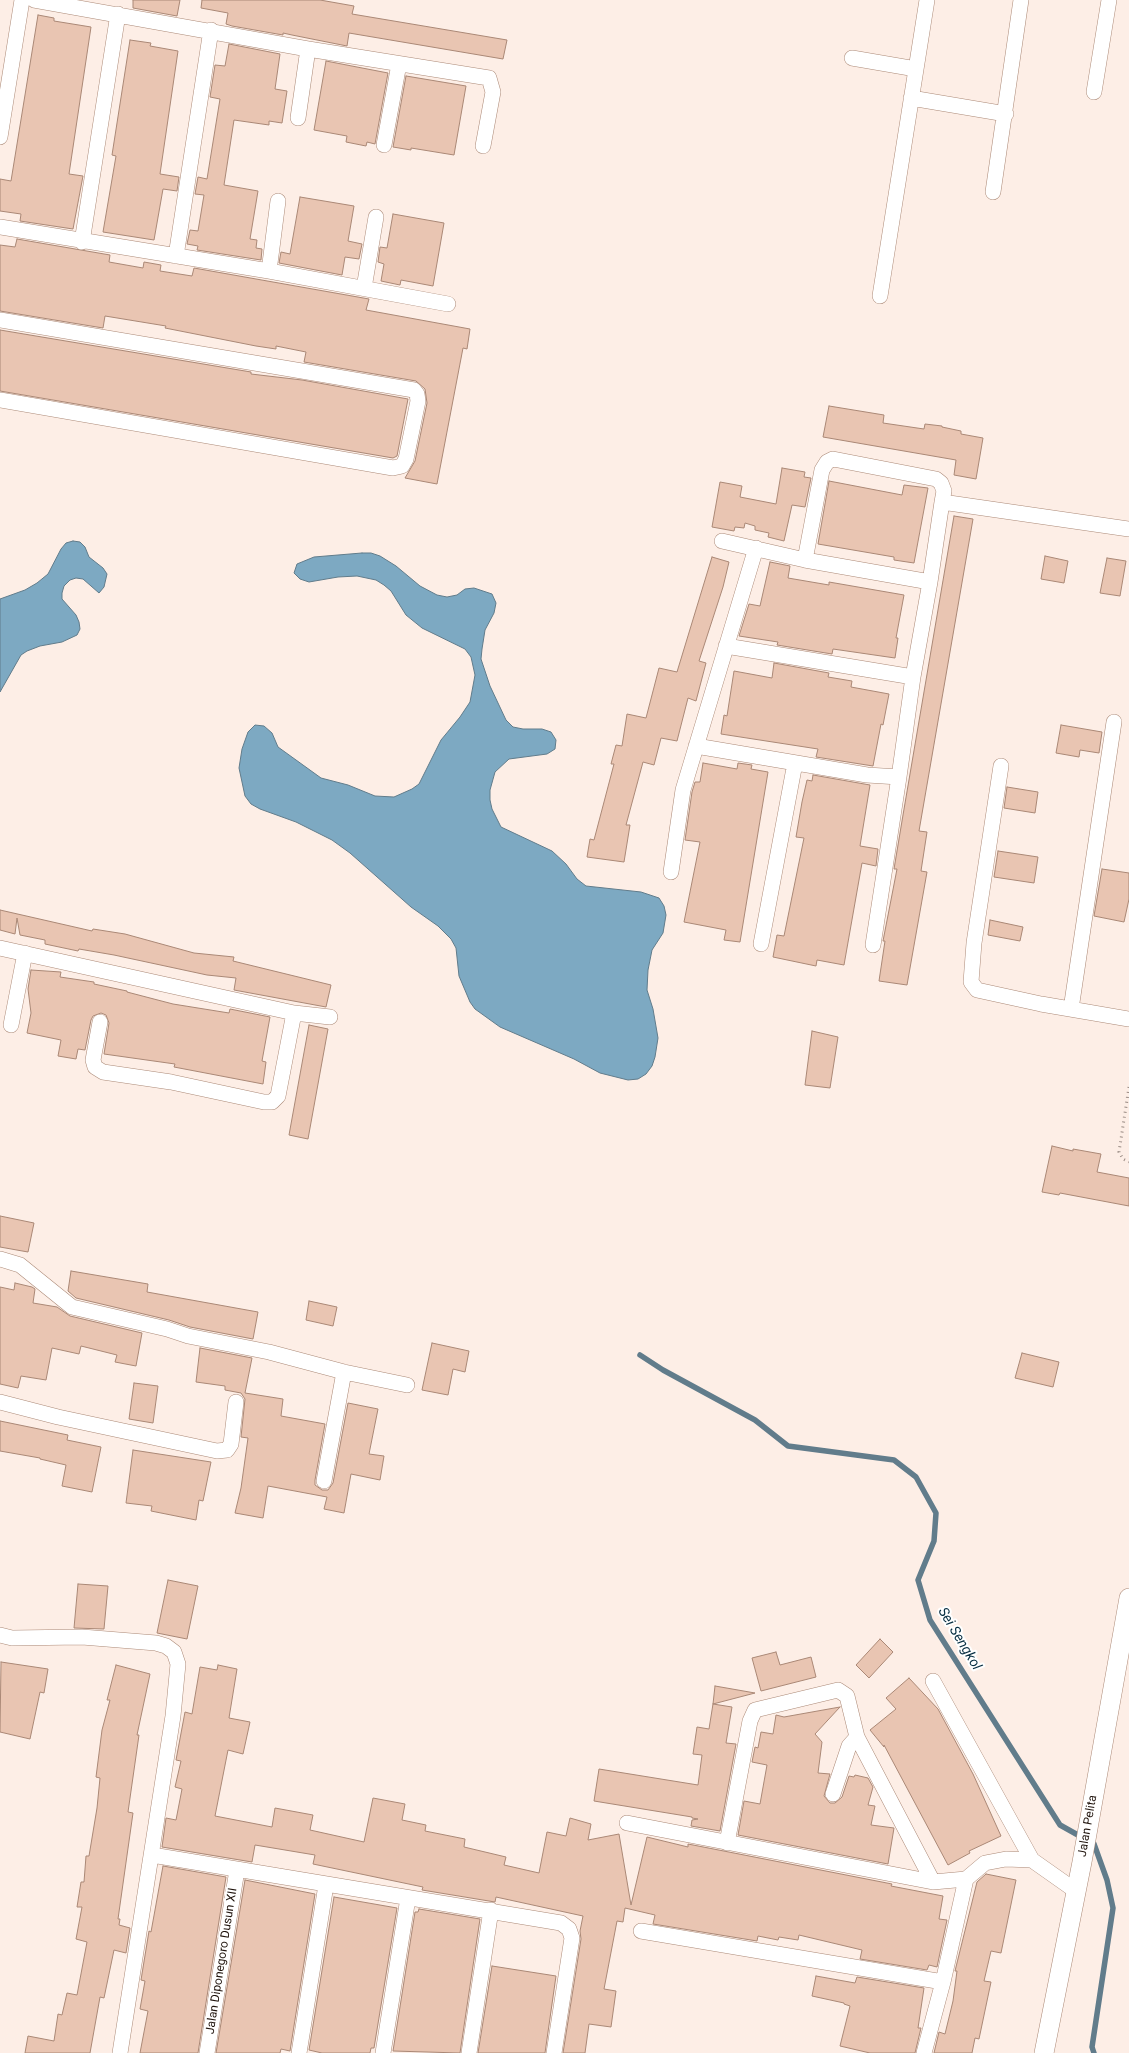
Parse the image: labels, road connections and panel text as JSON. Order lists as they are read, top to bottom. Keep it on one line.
{"streets":{"street":["Jalan Pelita","Jalan Diponegoro Dusun XII"]},"water":["Sei Sengkol"]}
